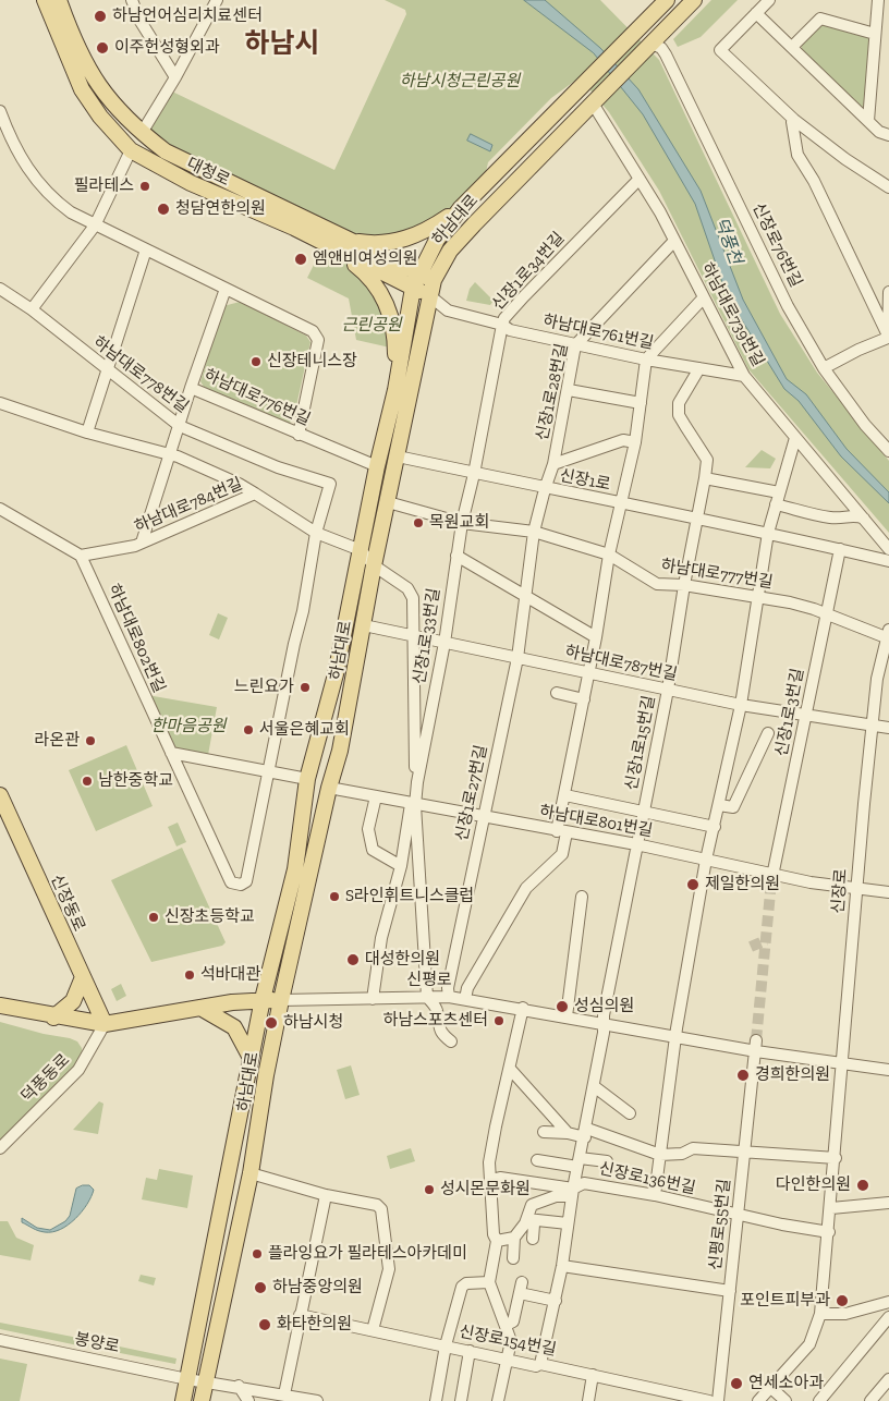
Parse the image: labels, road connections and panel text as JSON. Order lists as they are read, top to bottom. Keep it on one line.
{"streets":{"main road":["대청로","하남대로","신장동로","신평로"],"street":["신장로76번길","신장1로34번길","하남대로739번길","하남대로761번길","하남대로778번길","신장1로28번길","하남대로776번길","신장1로","하남대로784번길","하남대로777번길","신장1로33번길","하남대로802번길","하남대로787번길","신장1로3번길","신장1로15번길","신장1로27번길","하남대로801번길","신장로","덕풍동로","신장로136번길","신평로55번길","신장로154번길","봉양로"]},"crossings":[["대청로","하남대로"],["대청로","하남대로761번길"],["하남대로","신장로76번길"],["하남대로","하남대로739번길"],["하남대로","하남대로761번길"],["하남대로","하남대로776번길"],["하남대로","신장1로"],["하남대로","하남대로784번길"],["하남대로","하남대로777번길"],["하남대로","하남대로787번길"],["하남대로","하남대로801번길"],["하남대로","신평로"],["하남대로","봉양로"],["신장1로34번길","하남대로739번길"],["신장1로34번길","하남대로761번길"],["신장1로34번길","신장1로"],["신장1로34번길","신장1로33번길"],["하남대로739번길","하남대로761번길"],["하남대로739번길","신장1로28번길"],["하남대로761번길","신장1로28번길"],["하남대로761번길","신장1로15번길"],["하남대로778번길","하남대로784번길"],["신장1로28번길","신장1로"],["신장1로28번길","신장1로27번길"],["신장1로","신장1로33번길"],["신장1로","신장1로3번길"],["신장1로","신장1로15번길"],["신장1로","신장1로27번길"],["하남대로784번길","하남대로802번길"],["하남대로777번길","신장1로33번길"],["하남대로777번길","신장1로3번길"],["하남대로777번길","신장1로15번길"],["하남대로777번길","신장1로27번길"],["하남대로777번길","신장로"],["신장1로33번길","하남대로787번길"],["신장1로33번길","하남대로801번길"],["신장1로33번길","신평로"],["하남대로787번길","신장1로3번길"],["하남대로787번길","신장1로15번길"],["하남대로787번길","신장1로27번길"],["하남대로787번길","신장로"],["신장1로3번길","하남대로801번길"],["신장1로15번길","하남대로801번길"],["신장1로15번길","신평로"],["신장1로15번길","신장로136번길"],["신장1로15번길","신장로154번길"],["신장1로27번길","하남대로801번길"],["신장1로27번길","신평로"],["하남대로801번길","신장로"],["신장로","신평로"],["신장로","신장로136번길"],["신장동로","신평로"],["신장동로","덕풍동로"],["신평로","덕풍동로"],["신평로","신평로55번길"],["신장로136번길","신평로55번길"]],"districts":["하남시"],"water":["덕풍천"],"parks":["하남시청근린공원","근린공원","한마음공원"],"places":["하남언어심리치료센터","이주헌성형외과","필라테스","청담연한의원","엠앤비여성의원","신장테니스장","목원교회","느린요가","서울은혜교회","라온관","남한중학교","제일한의원","S라인휘트니스클럽","신장초등학교","대성한의원","석바대관","성심의원","하남스포츠센터","하남시청","경희한의원","다인한의원","성시몬문화원","플라잉요가 필라테스아카데미","하남중앙의원","포인트피부과","화타한의원","연세소아과"]}
